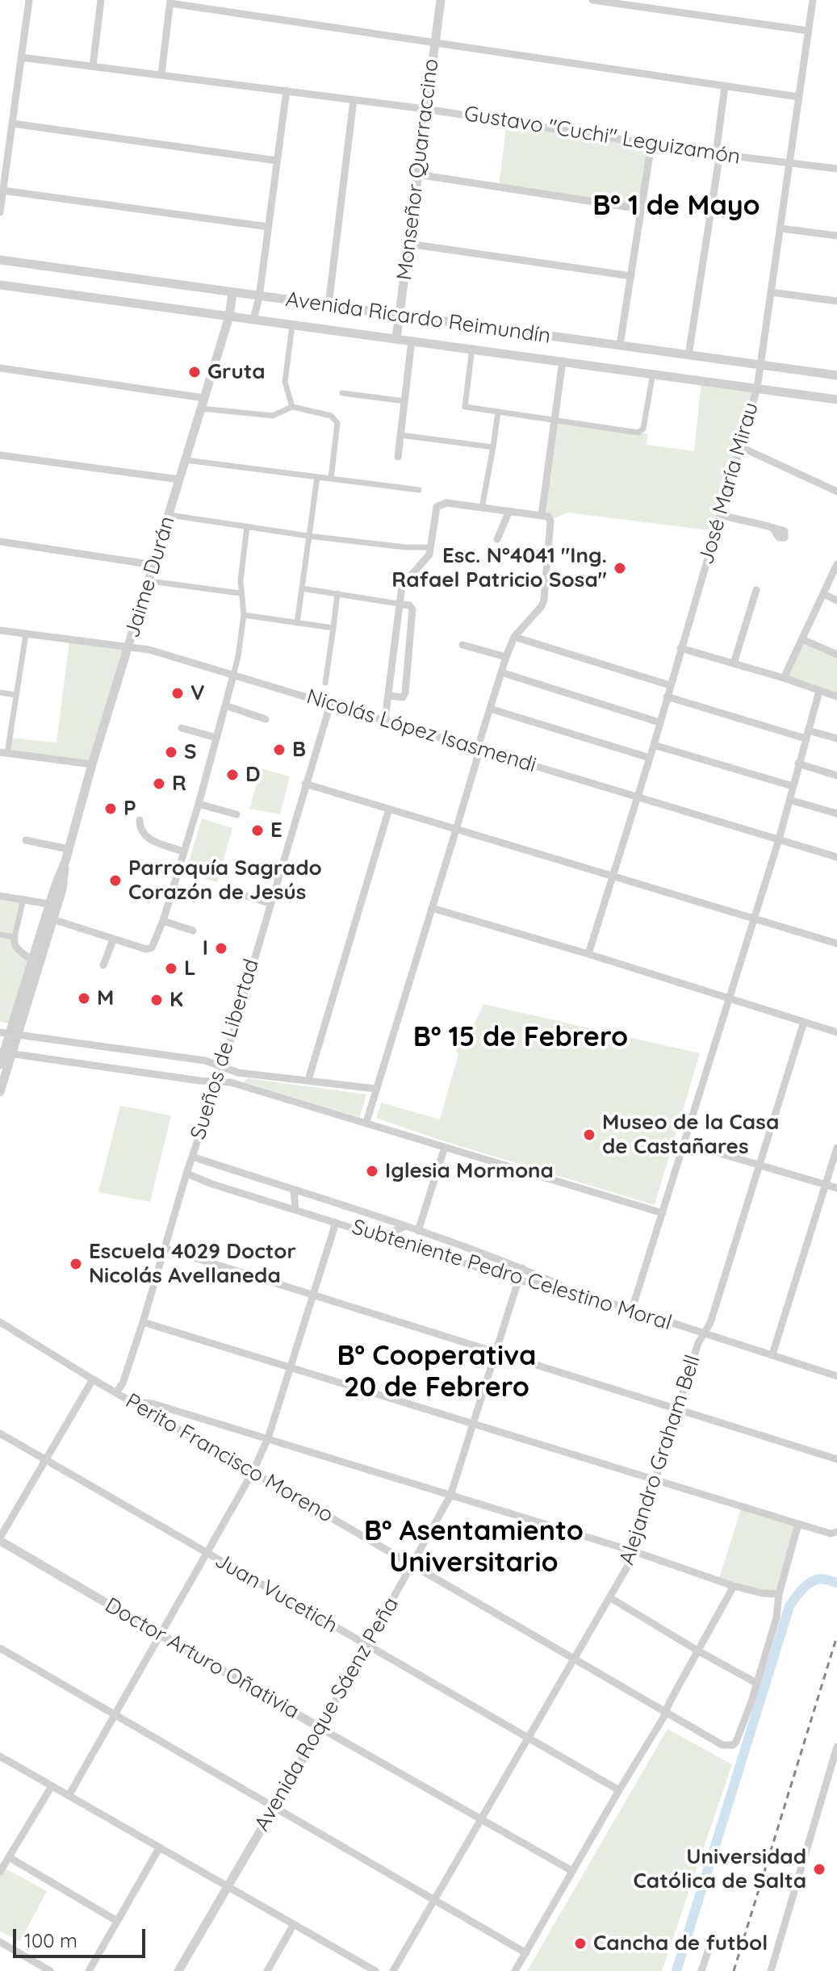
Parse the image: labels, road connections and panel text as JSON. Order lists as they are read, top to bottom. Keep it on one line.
{"streets":{"street":["Gustavo \"Cuchi\" Leguizamón","Monseñor Quarraccino","Avenida Ricardo Reimundín","José María Mirau","Jaime Durán","Nicolás López Isasmendi","Sueños de Libertad","Subteniente Pedro Celestino Moral","Perito Francisco Moreno","Alejandro Graham Bell","Juan Vucetich","Doctor Arturo Oñativia","Avenida Roque Sáenz Peña"]},"crossings":[["Gustavo \"Cuchi\" Leguizamón","Monseñor Quarraccino"],["Gustavo \"Cuchi\" Leguizamón","José María Mirau"],["Monseñor Quarraccino","Avenida Ricardo Reimundín"],["Avenida Ricardo Reimundín","José María Mirau"],["Avenida Ricardo Reimundín","Jaime Durán"],["José María Mirau","Nicolás López Isasmendi"],["Jaime Durán","Nicolás López Isasmendi"],["Nicolás López Isasmendi","Sueños de Libertad"],["Sueños de Libertad","Subteniente Pedro Celestino Moral"],["Sueños de Libertad","Perito Francisco Moreno"],["Subteniente Pedro Celestino Moral","Alejandro Graham Bell"],["Subteniente Pedro Celestino Moral","Avenida Roque Sáenz Peña"],["Perito Francisco Moreno","Alejandro Graham Bell"],["Perito Francisco Moreno","Avenida Roque Sáenz Peña"],["Alejandro Graham Bell","Juan Vucetich"],["Alejandro Graham Bell","Doctor Arturo Oñativia"],["Juan Vucetich","Avenida Roque Sáenz Peña"],["Doctor Arturo Oñativia","Avenida Roque Sáenz Peña"]],"districts":["Bº 1 de Mayo","Bº 15 de Febrero","Bº Cooperativa 20 de Febrero","Bº Asentamiento Universitario"],"places":["Gruta","Esc. N°4041 \"Ing. Rafael Patricio Sosa\"","V","B","S","D","R","P","E","Parroquía Sagrado Corazón de Jesús","I","L","M","K","Museo de la Casa de Castañares","Iglesia Mormona","Escuela 4029 Doctor Nicolás Avellaneda","Universidad Católica de Salta","Cancha de futbol"],"scale_bar":"100 m"}
